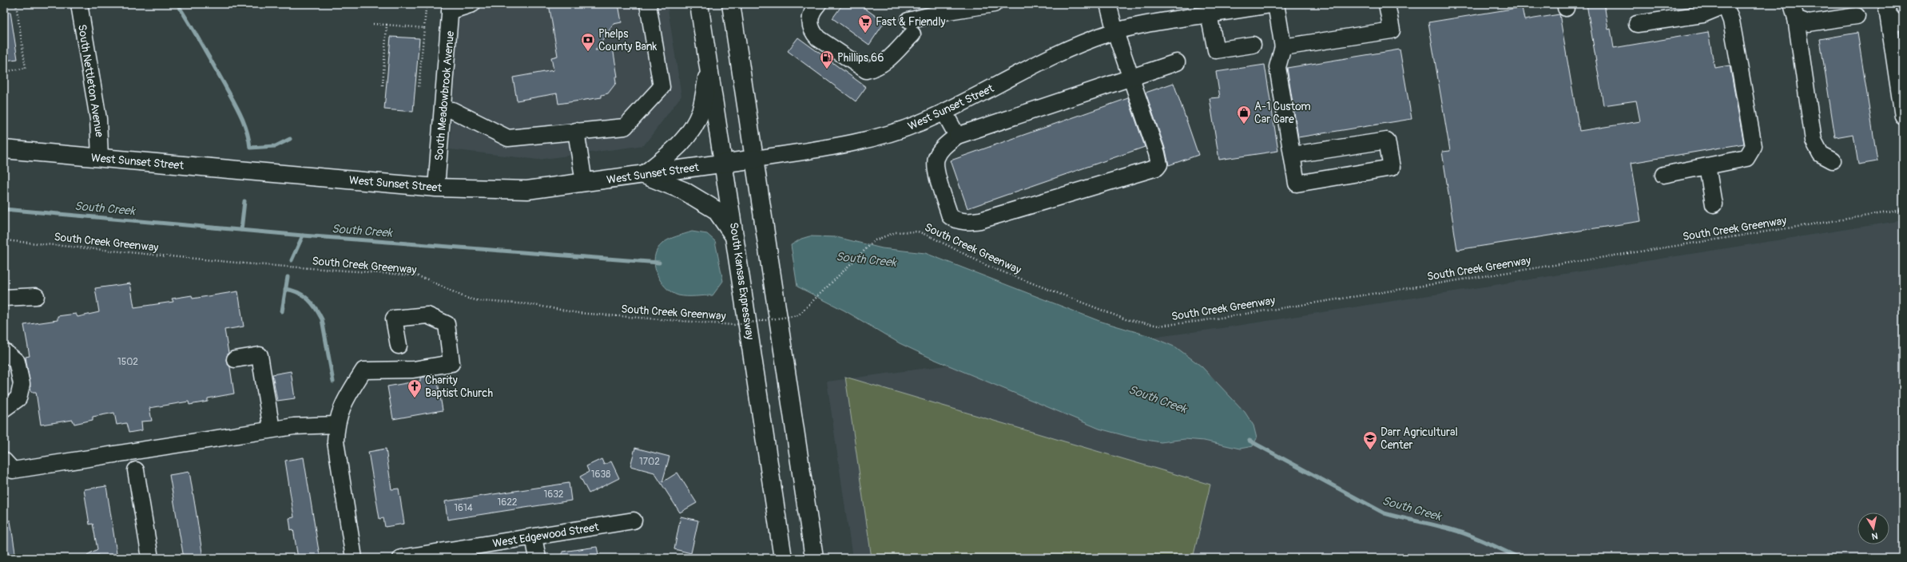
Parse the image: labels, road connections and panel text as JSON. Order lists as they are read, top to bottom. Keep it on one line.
{"streets":{"main road":["West Sunset Street","South Kansas Expressway"],"street":["South Nettleton Avenue","South Meadowbrook Avenue","West Edgewood Street"],"path":["South Creek Greenway"]},"crossings":[["South Nettleton Avenue","West Sunset Street"],["South Meadowbrook Avenue","West Sunset Street"],["West Sunset Street","South Kansas Expressway"]],"water":["South Creek"],"places":{"supermarket":["Fast & Friendly"],"bank":["Phelps County Bank"],"fuel station":["Phillips 66"],"shop":["A-1 Custom Car Care"],"church":["Charity Baptist Church"],"school or university":["Darr Agricultural Center"]},"house_numbers":["1502","1702","1638","1632","1622","1614"],"north":"bottom"}
